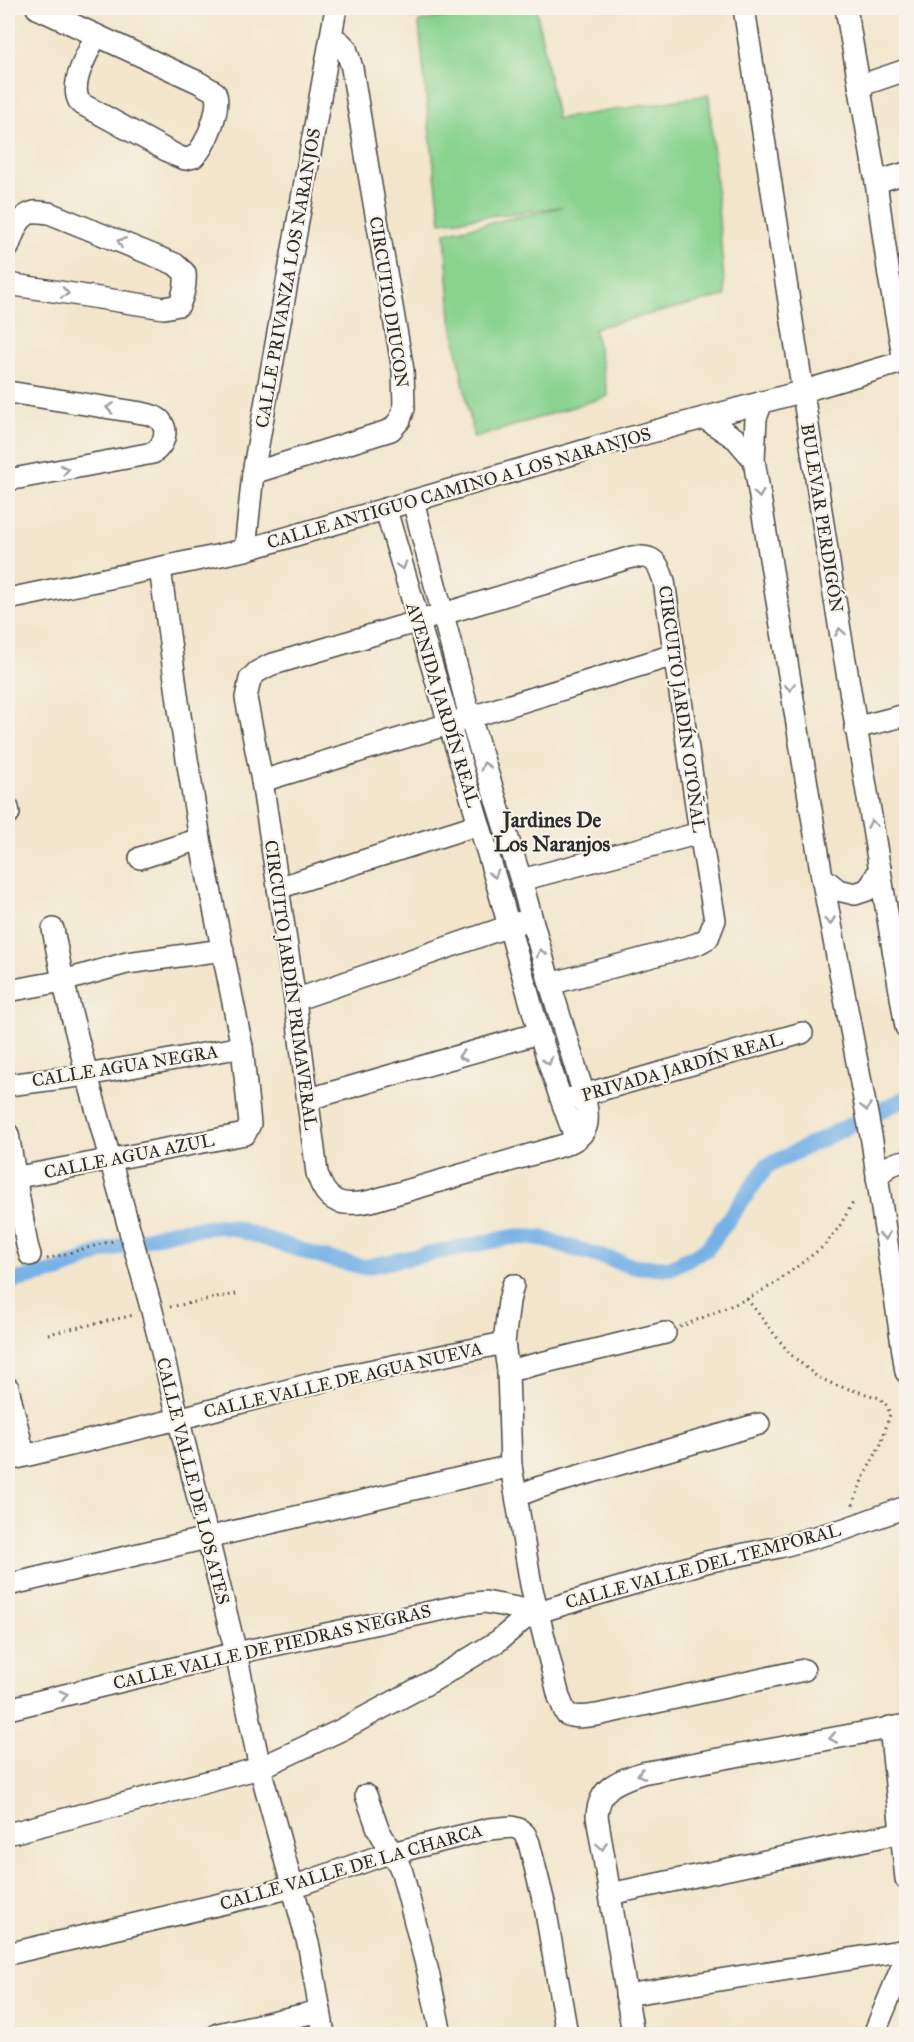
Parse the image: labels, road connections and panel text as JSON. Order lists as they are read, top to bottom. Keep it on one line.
{"streets":{"street":["CALLE PRIVANZA LOS NARANJOS","CIRCUITO DIUCON","CALLE ANTIGUO CAMINO A LOS NARANJOS","BULEVAR PERDIGÓN","AVENIDA JARDÍN REAL","CIRCUITO JARDÍN OTOÑAL","CIRCUITO JARDÍN PRIMAVERAL","CALLE AGUA NEGRA","PRIVADA JARDÍN REAL","CALLE AGUA AZUL","CALLE VALLE DE AGUA NUEVA","CALLE VALLE DE LOS ATES","CALLE VALLE DEL TEMPORAL","CALLE VALLE DE PIEDRAS NEGRAS","CALLE VALLE DE LA CHARCA"]},"crossings":[["CALLE PRIVANZA LOS NARANJOS","CIRCUITO DIUCON"],["CALLE PRIVANZA LOS NARANJOS","CALLE ANTIGUO CAMINO A LOS NARANJOS"],["CALLE ANTIGUO CAMINO A LOS NARANJOS","BULEVAR PERDIGÓN"],["CALLE ANTIGUO CAMINO A LOS NARANJOS","AVENIDA JARDÍN REAL"],["AVENIDA JARDÍN REAL","CIRCUITO JARDÍN OTOÑAL"],["AVENIDA JARDÍN REAL","CIRCUITO JARDÍN PRIMAVERAL"],["AVENIDA JARDÍN REAL","PRIVADA JARDÍN REAL"],["CIRCUITO JARDÍN OTOÑAL","CIRCUITO JARDÍN PRIMAVERAL"],["CALLE AGUA NEGRA","CALLE AGUA AZUL"],["CALLE AGUA NEGRA","CALLE VALLE DE LOS ATES"],["CALLE AGUA AZUL","CALLE VALLE DE LOS ATES"],["CALLE VALLE DE AGUA NUEVA","CALLE VALLE DE LOS ATES"],["CALLE VALLE DE LOS ATES","CALLE VALLE DEL TEMPORAL"],["CALLE VALLE DE LOS ATES","CALLE VALLE DE PIEDRAS NEGRAS"],["CALLE VALLE DE LOS ATES","CALLE VALLE DE LA CHARCA"],["CALLE VALLE DEL TEMPORAL","CALLE VALLE DE PIEDRAS NEGRAS"]],"districts":["Jardines De Los Naranjos"]}
